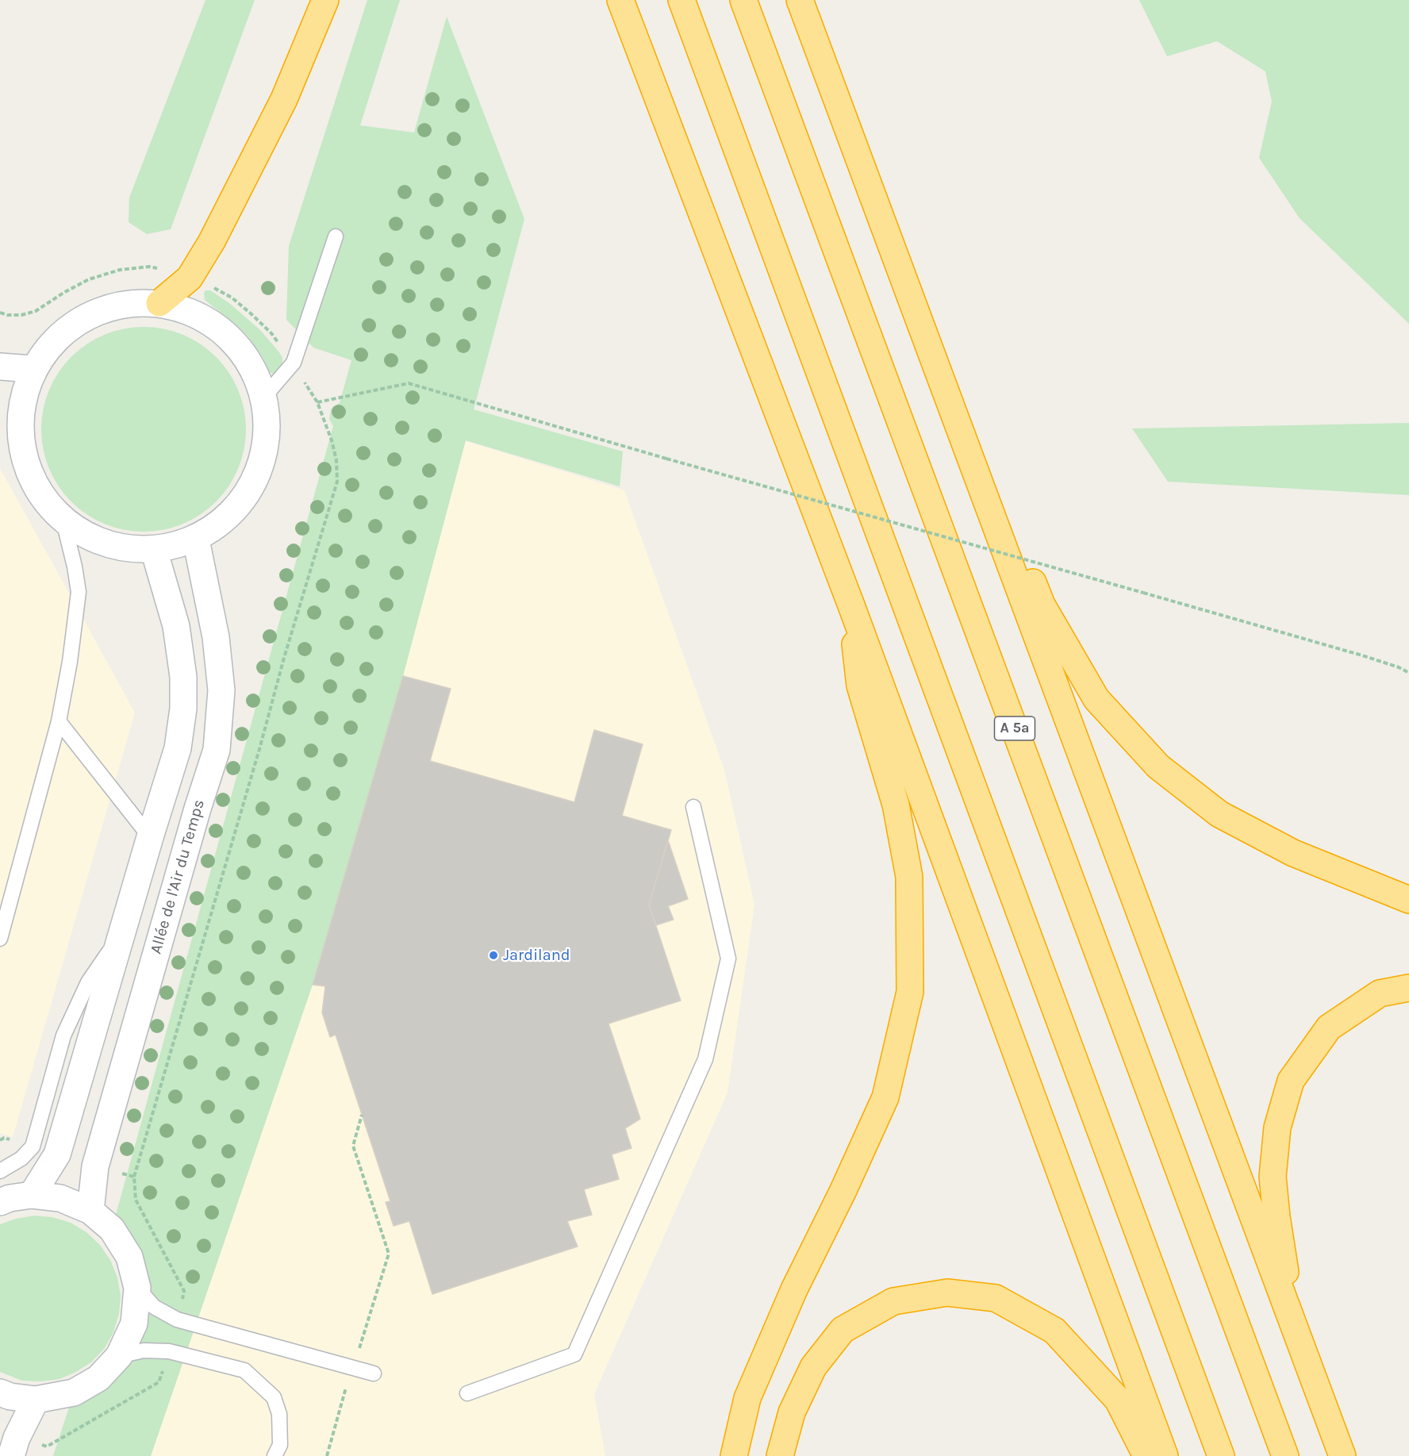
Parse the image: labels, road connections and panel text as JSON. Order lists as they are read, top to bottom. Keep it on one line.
{"streets":{"highway":["A 5a"],"street":["Allée de l'Air du Temps"]},"places":["Jardiland"]}
